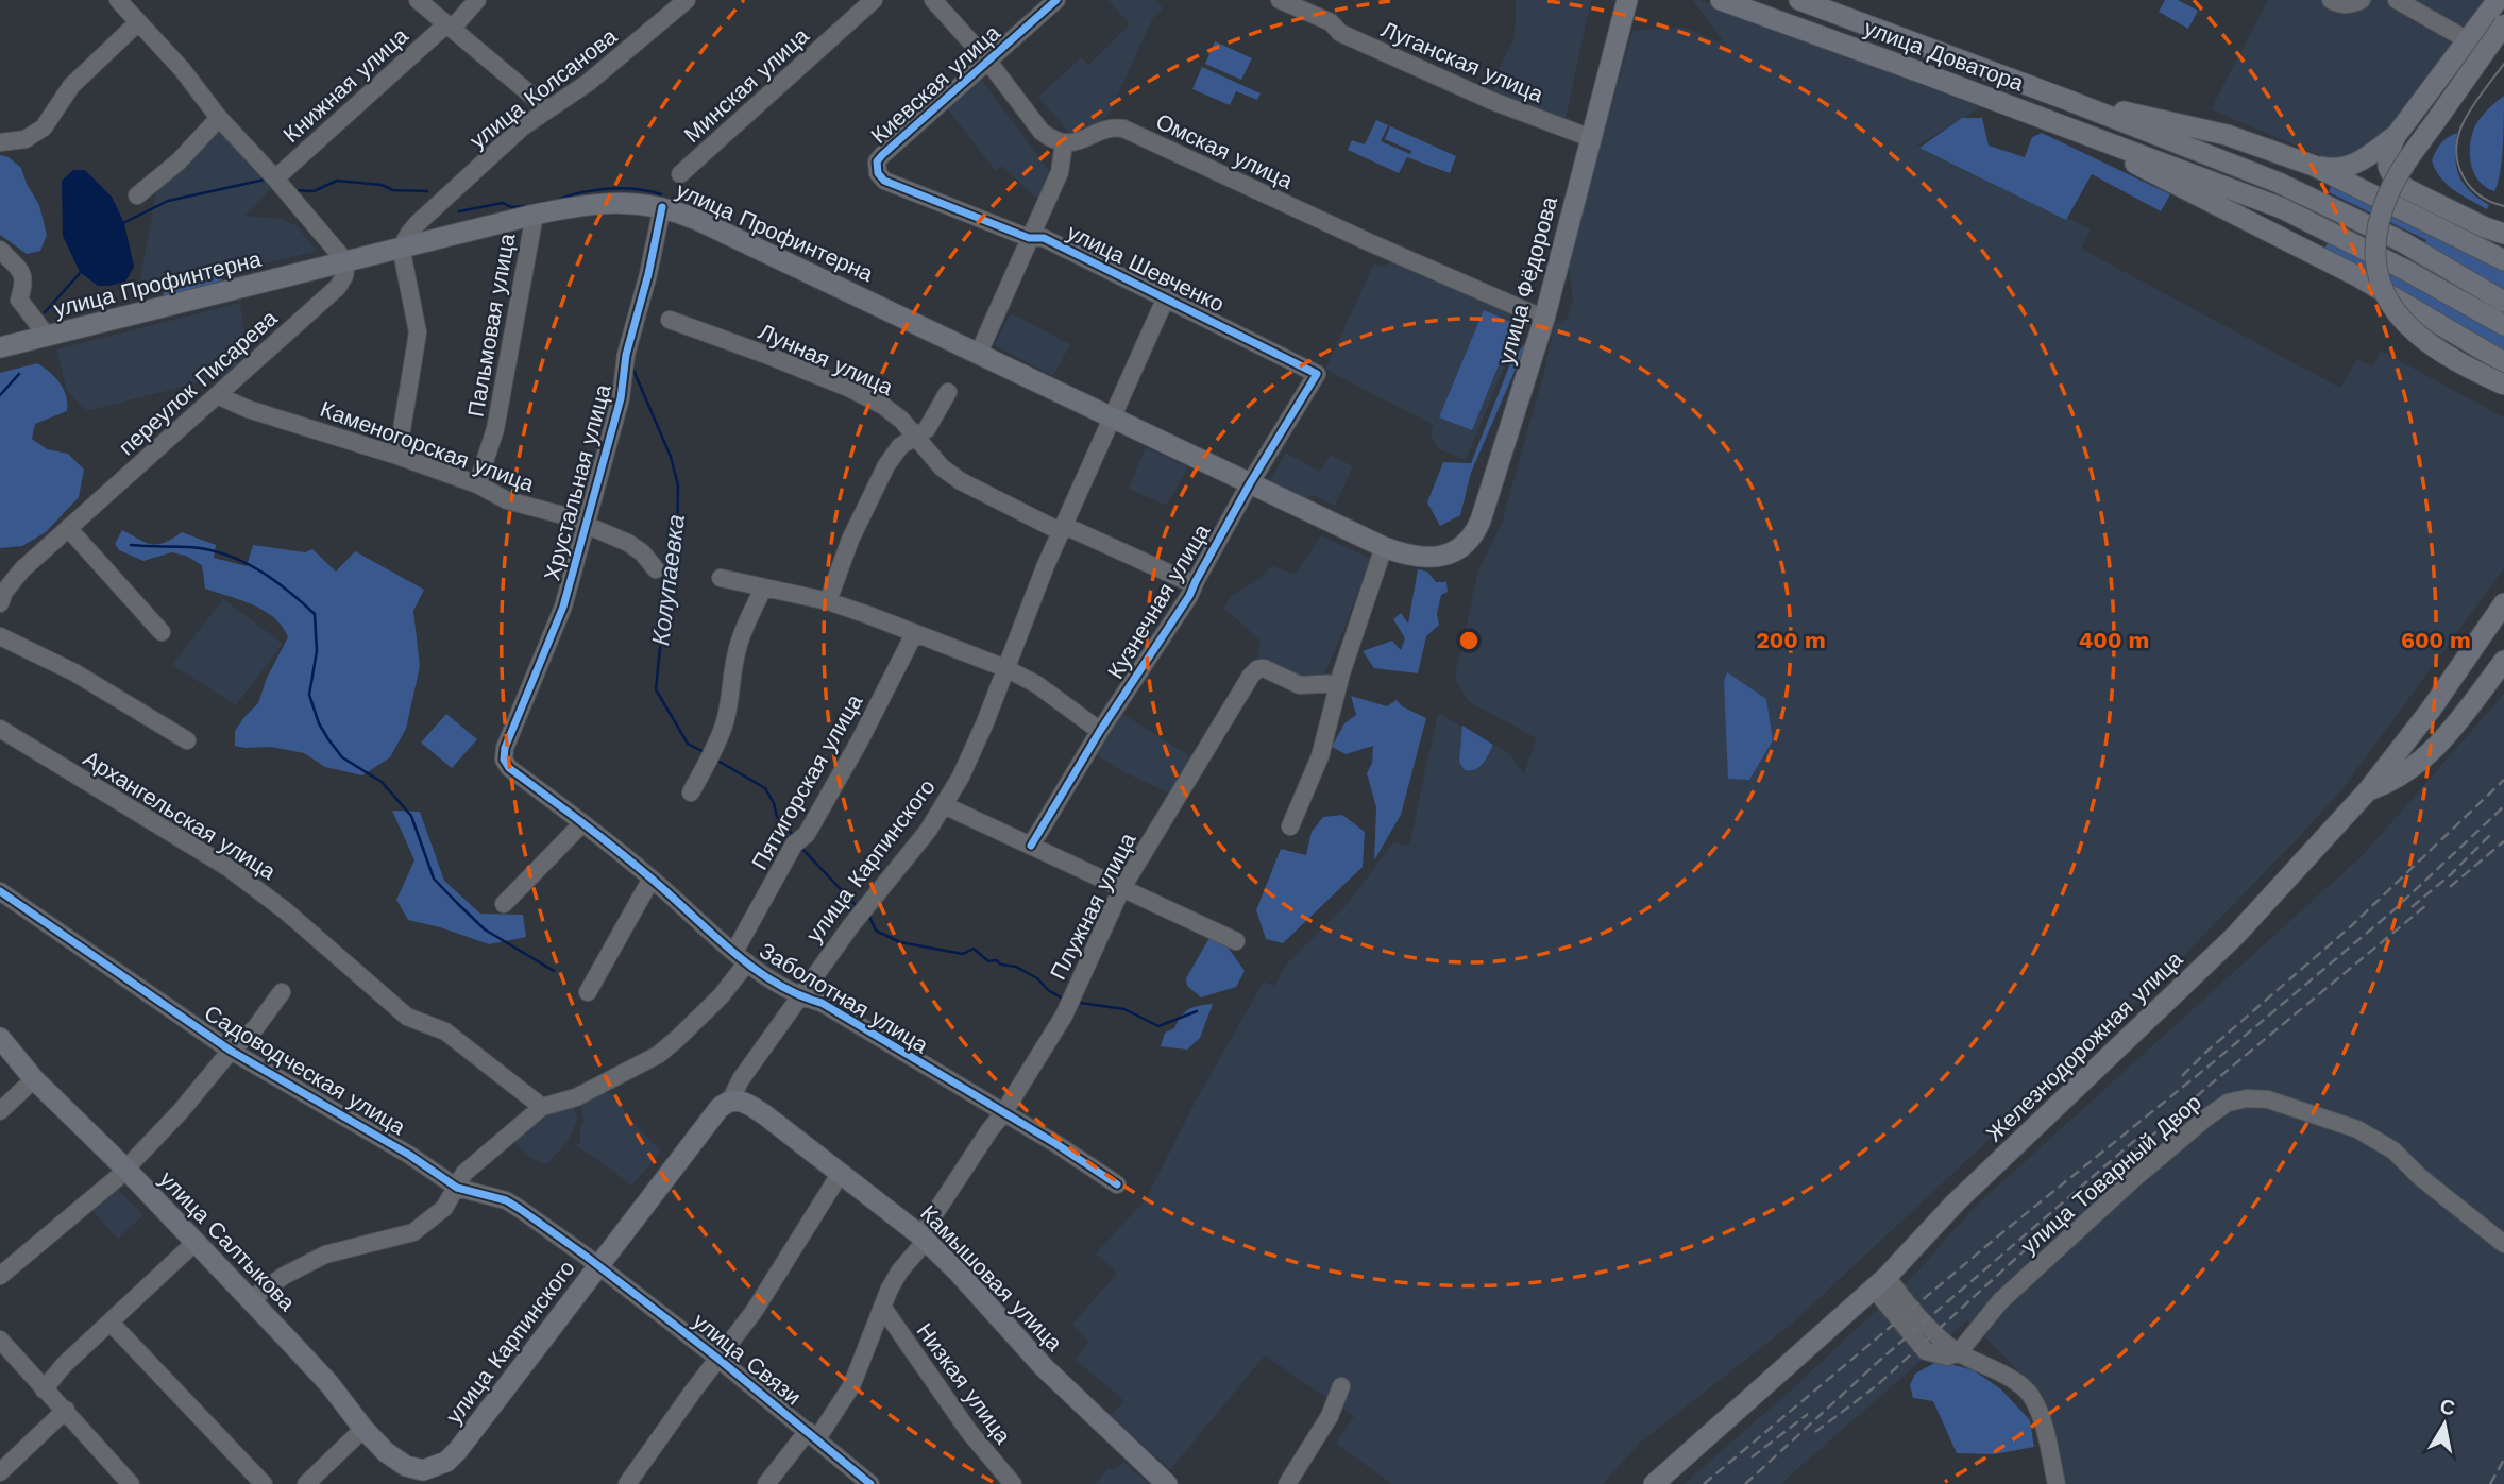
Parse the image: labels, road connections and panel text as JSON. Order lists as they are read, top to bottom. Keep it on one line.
{"streets":{"main road":["улица Доватора","улица Профинтерна","улица Фёдорова","улица Карпинского","Железнодорожная улица","улица Салтыкова","Камышовая улица"],"street":["Луганская улица","Киевская улица","Книжная улица","Минская улица","улица Колсанова","Омская улица","улица Шевченко","Пальмовая улица","Лунная улица","переулок Писарева","Каменогорская улица","Хрустальная улица","Кузнечная улица","Пятигорская улица","Архангельская улица","Плужная улица","Заболотная улица","Садоводческая улица","улица Товарный Двор","улица Связи","Низкая улица"]},"crossings":[["Луганская улица","улица Фёдорова"],["Киевская улица","улица Шевченко"],["улица Колсанова","улица Профинтерна"],["Омская улица","улица Фёдорова"],["улица Профинтерна","улица Фёдорова"],["улица Профинтерна","Пальмовая улица"],["улица Профинтерна","переулок Писарева"],["улица Профинтерна","Хрустальная улица"],["улица Профинтерна","Кузнечная улица"],["улица Профинтерна","улица Карпинского"],["улица Шевченко","Кузнечная улица"],["улица Шевченко","улица Карпинского"],["Пальмовая улица","Каменогорская улица"],["Лунная улица","Кузнечная улица"],["Лунная улица","улица Карпинского"],["переулок Писарева","Каменогорская улица"],["Каменогорская улица","Хрустальная улица"],["Хрустальная улица","Заболотная улица"],["Пятигорская улица","Архангельская улица"],["Пятигорская улица","Заболотная улица"],["Пятигорская улица","Садоводческая улица"],["Пятигорская улица","улица Салтыкова"],["улица Карпинского","Заболотная улица"],["улица Карпинского","Садоводческая улица"],["улица Карпинского","улица Салтыкова"],["улица Карпинского","Камышовая улица"],["улица Карпинского","улица Связи"],["Плужная улица","Заболотная улица"],["Плужная улица","Камышовая улица"],["Плужная улица","улица Связи"],["Плужная улица","Низкая улица"],["Садоводческая улица","улица Связи"]],"water":["Колупаевка"],"north":"top","rings":["200 m","400 m","600 m"]}
